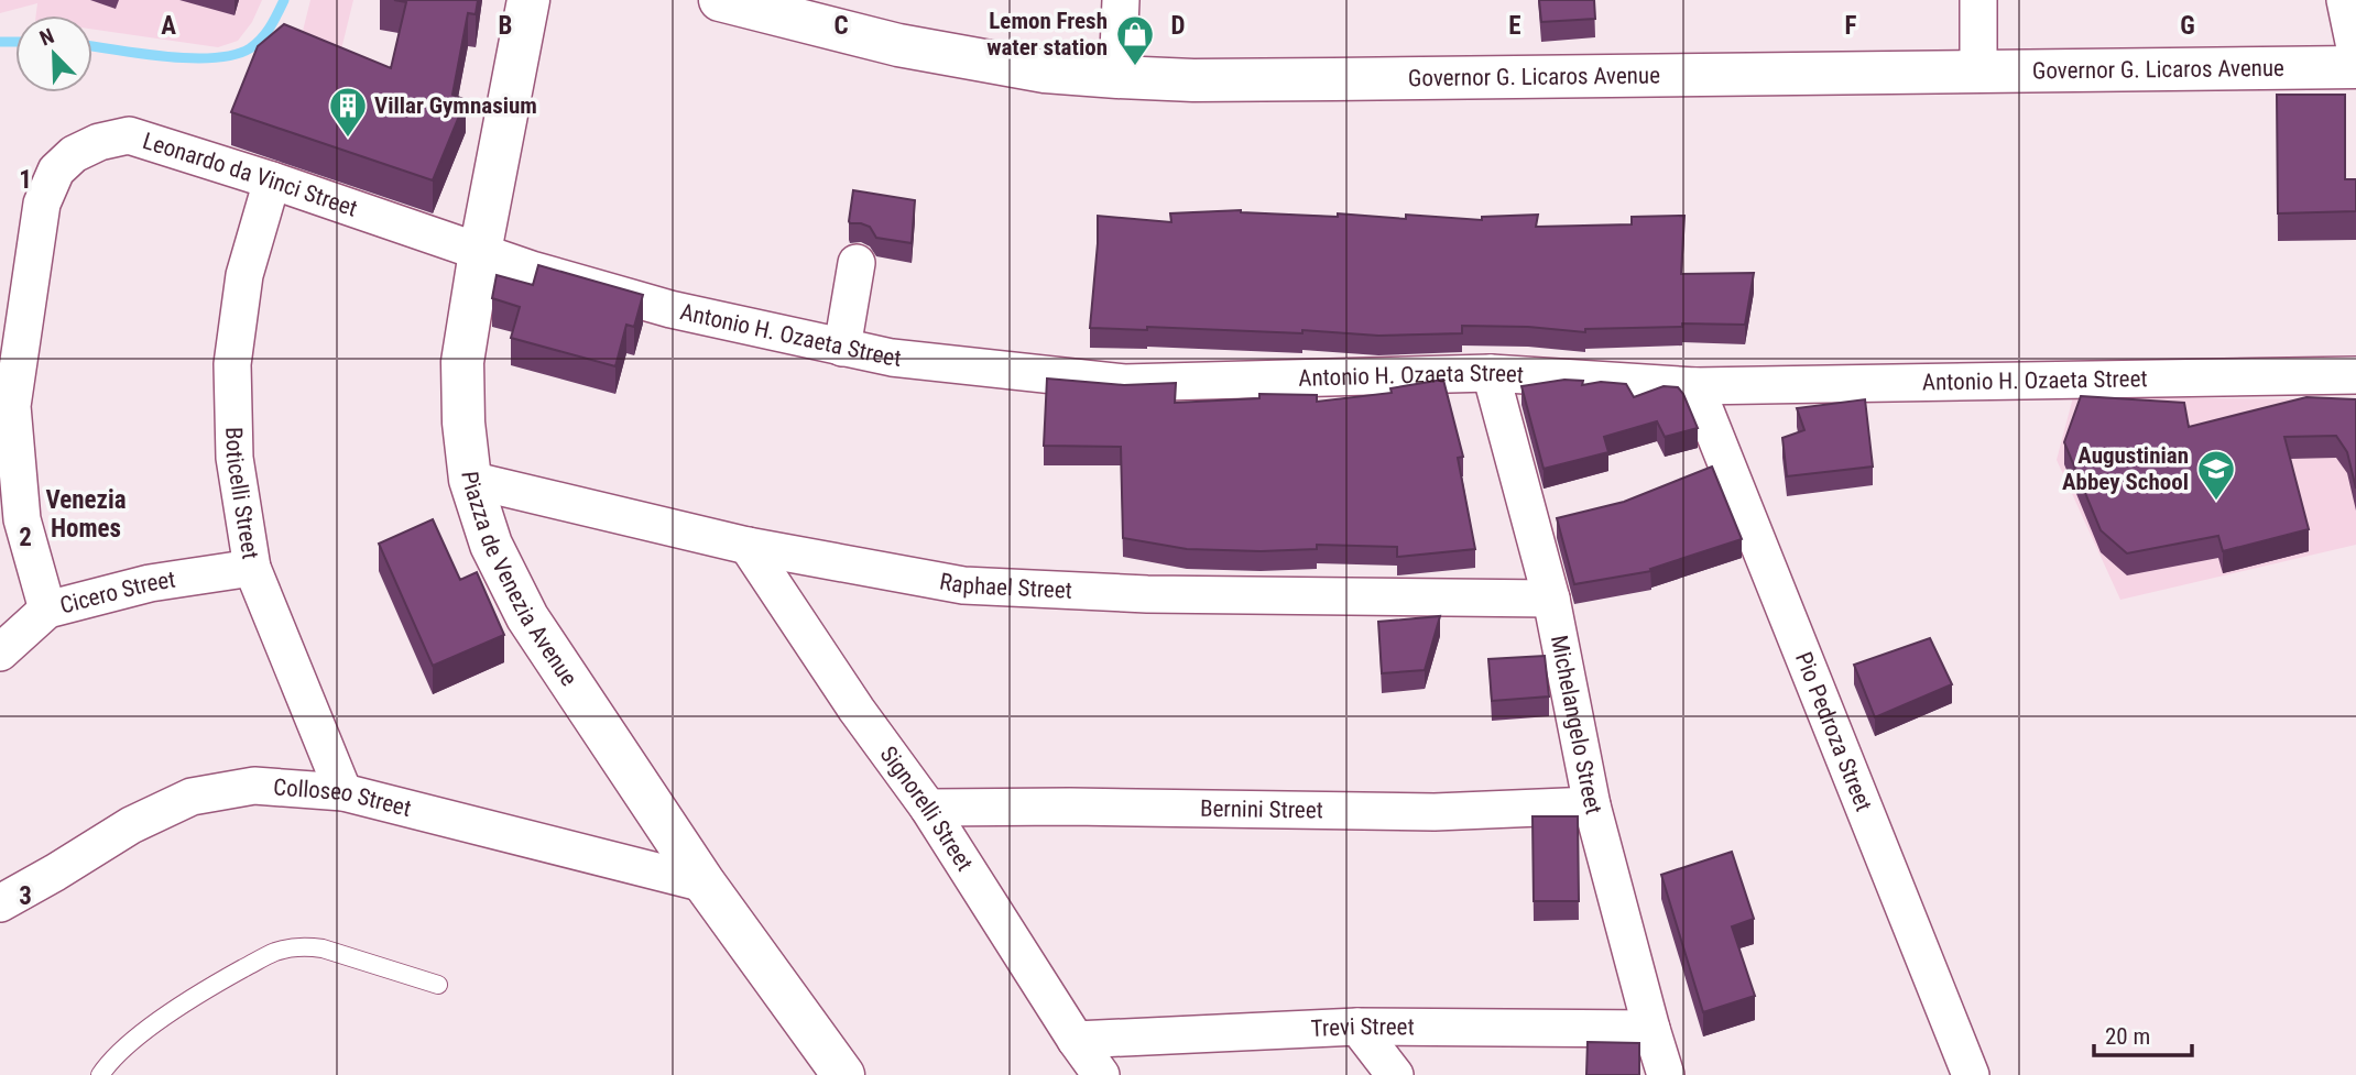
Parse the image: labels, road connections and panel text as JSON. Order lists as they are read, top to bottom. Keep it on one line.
{"streets":{"street":["Governor G. Licaros Avenue","Leonardo da Vinci Street","Antonio H. Ozaeta Street","Boticelli Street","Piazza de Venezia Avenue","Raphael Street","Cicero Street","Michelangelo Street","Pio Pedroza Street","Colloseo Street","Signorelli Street","Bernini Street","Trevi Street"]},"crossings":[["Leonardo da Vinci Street","Antonio H. Ozaeta Street"],["Leonardo da Vinci Street","Boticelli Street"],["Leonardo da Vinci Street","Piazza de Venezia Avenue"],["Leonardo da Vinci Street","Cicero Street"],["Antonio H. Ozaeta Street","Piazza de Venezia Avenue"],["Antonio H. Ozaeta Street","Michelangelo Street"],["Antonio H. Ozaeta Street","Pio Pedroza Street"],["Boticelli Street","Cicero Street"],["Boticelli Street","Colloseo Street"],["Piazza de Venezia Avenue","Raphael Street"],["Piazza de Venezia Avenue","Colloseo Street"],["Raphael Street","Michelangelo Street"],["Raphael Street","Signorelli Street"],["Michelangelo Street","Bernini Street"],["Michelangelo Street","Trevi Street"],["Signorelli Street","Bernini Street"],["Signorelli Street","Trevi Street"]],"districts":["Venezia Homes"],"places":{"shop":["Lemon Fresh water station"],"building":["Villar Gymnasium"],"school or university":["Augustinian Abbey School"]},"scale_bar":"20 m","north":"top left","grid":{"columns":["A","B","C","D","E","F","G"],"rows":["1","2","3"]}}
